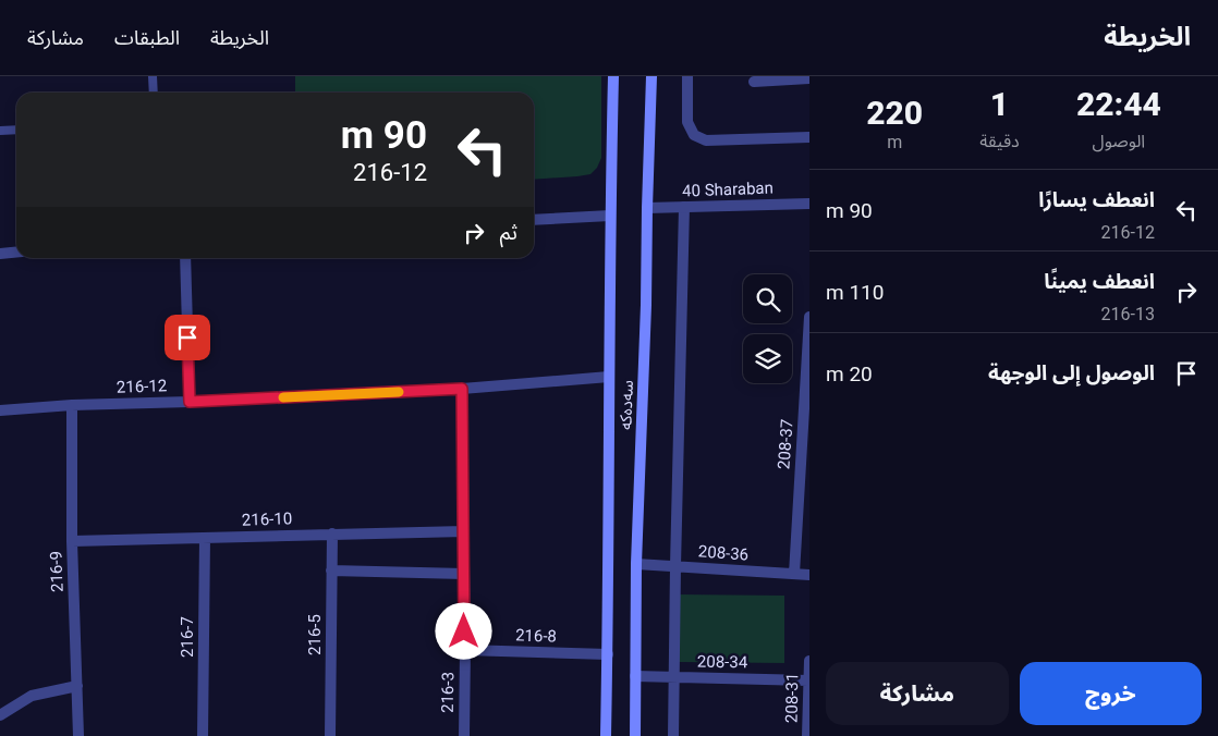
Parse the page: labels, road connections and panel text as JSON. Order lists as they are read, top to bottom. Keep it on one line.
{"streets":{"main road":["سەدەکە"],"street":["40 Sharaban","216-12","208-37","216-10","208-36","216-9","216-5","216-8","216-7","208-34","216-3","208-31"]},"crossings":[["40 Sharaban","سەدەکە"],["216-12","سەدەکە"],["216-12","216-9"],["216-12","216-3"],["سەدەکە","208-36"],["سەدەکە","216-8"],["سەدەکە","208-34"],["208-37","208-36"],["216-10","216-9"],["216-10","216-5"],["216-10","216-7"],["216-10","216-3"],["216-8","216-3"],["208-34","208-31"]],"page":{"header":"الخريطة","nav":["الخريطة","الطبقات","مشاركة"],"eta":["22:44","الوصول","1","دقيقة","220","m"],"turn":["90 m","216-12"],"list":[{"name":"انعطف يسارًا","note":"216-12","value":"90 m"},{"name":"انعطف يمينًا","note":"216-13","value":"110 m"},{"name":"الوصول إلى الوجهة","value":"20 m"}],"then":"ثم","buttons":["خروج","مشاركة"]}}
